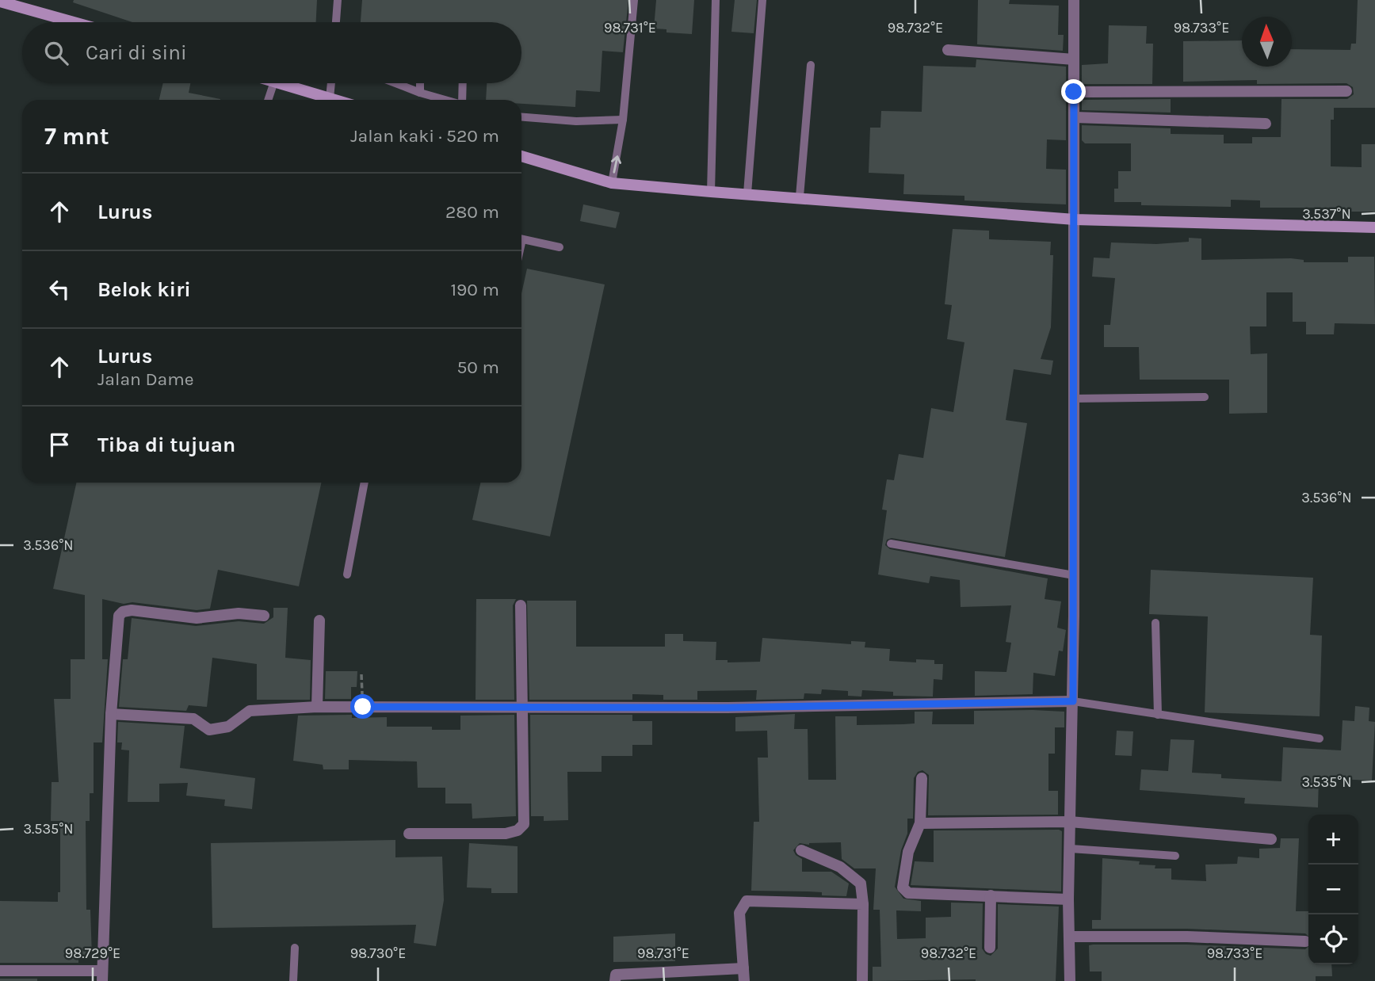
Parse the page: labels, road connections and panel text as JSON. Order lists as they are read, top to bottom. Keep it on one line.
{"north":"top","page":{"search":"Cari di sini","heading":["7 mnt","Jalan kaki · 520 m"],"list":[["Lurus","280 m"],["Belok kiri","190 m"],["Lurus","Jalan Dame","50 m"],"Tiba di tujuan"],"map_buttons":["+","−"]},"coordinates":["98.731°E","98.732°E","98.733°E","3.537°N","3.536°N","3.535°N","98.729°E","98.730°E"]}
